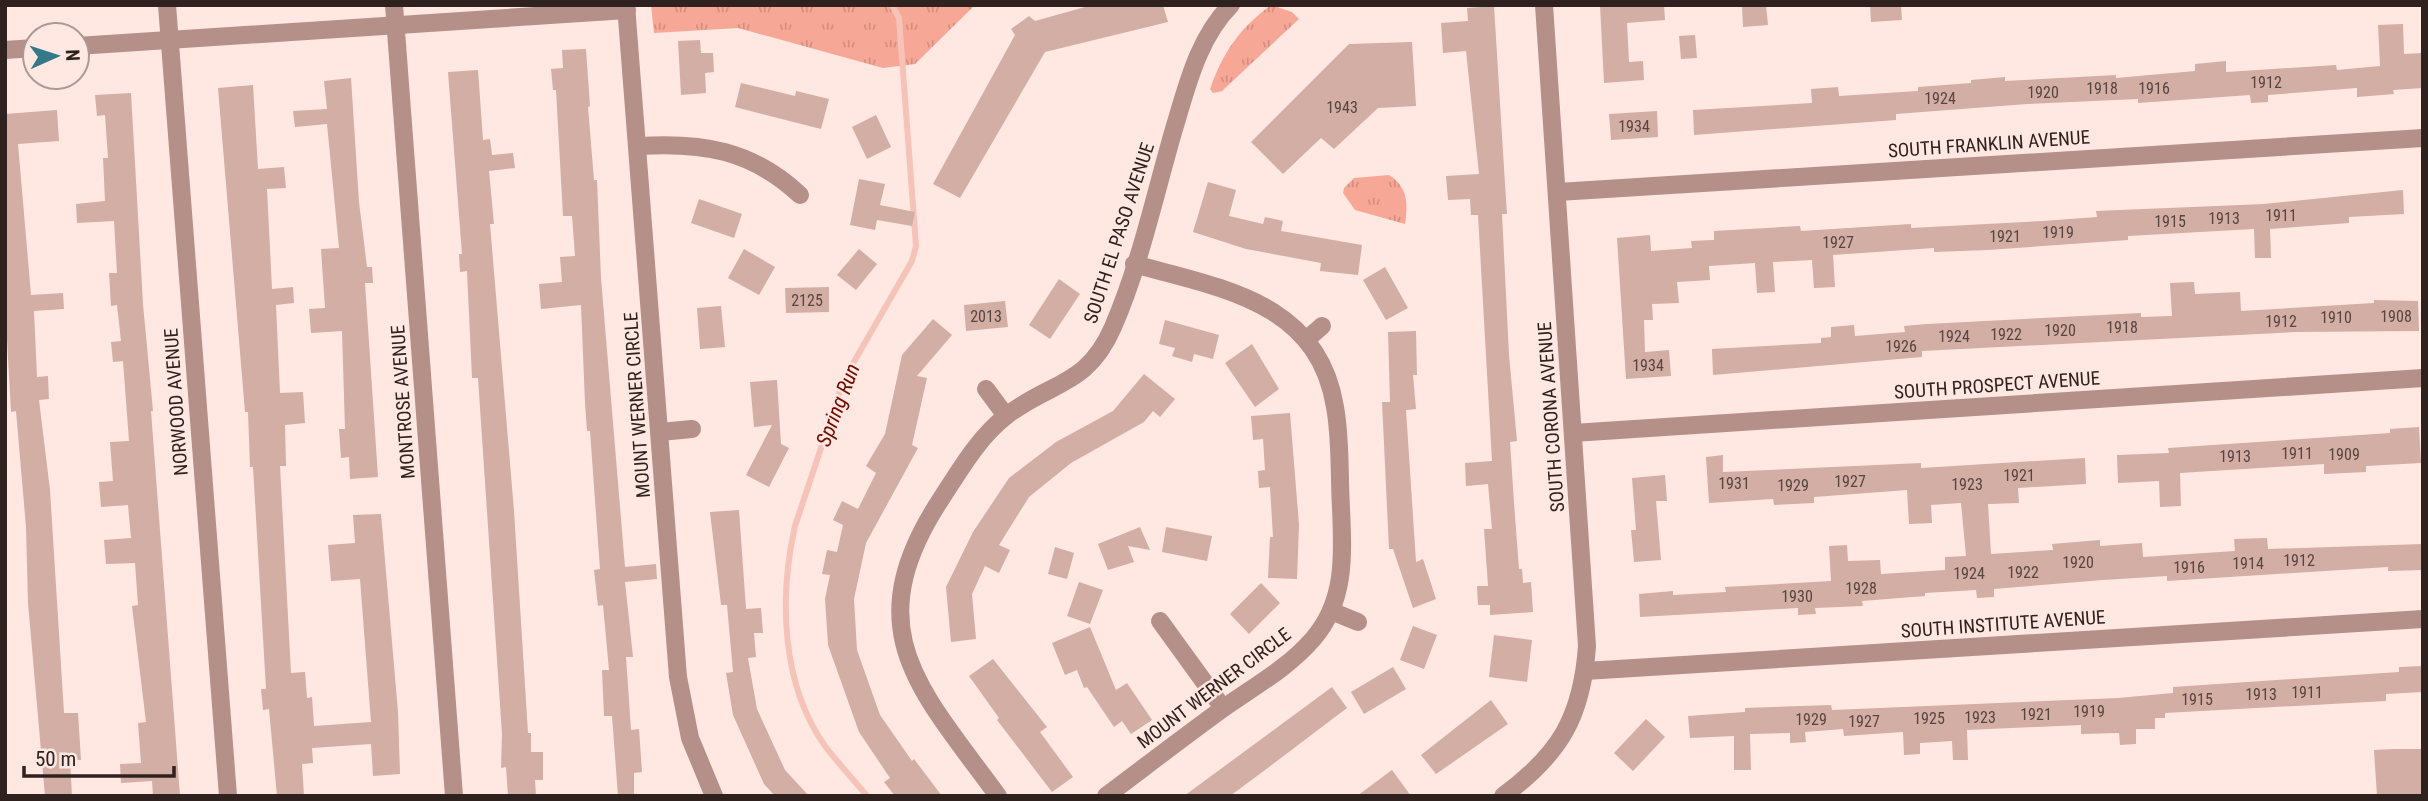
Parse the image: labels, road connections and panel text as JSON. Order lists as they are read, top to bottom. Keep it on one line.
{"streets":{"street":["SOUTH FRANKLIN AVENUE","SOUTH EL PASO AVENUE","SOUTH PROSPECT AVENUE","NORWOOD AVENUE","MONTROSE AVENUE","MOUNT WERNER CIRCLE","SOUTH CORONA AVENUE","SOUTH INSTITUTE AVENUE"]},"crossings":[["SOUTH FRANKLIN AVENUE","SOUTH CORONA AVENUE"],["SOUTH EL PASO AVENUE","MOUNT WERNER CIRCLE"],["SOUTH PROSPECT AVENUE","SOUTH CORONA AVENUE"],["SOUTH CORONA AVENUE","SOUTH INSTITUTE AVENUE"]],"water":["Spring Run"],"house_numbers":["1912","1918","1916","1920","1924","1943","1934","1911","1913","1915","1919","1921","1927","2125","2013","1908","1910","1912","1918","1920","1922","1924","1926","1934","1911","1909","1913","1921","1927","1931","1923","1929","1912","1920","1914","1916","1922","1924","1928","1930","1911","1913","1915","1919","1921","1923","1925","1929","1927"],"scale_bar":"50 m","north":"right"}
